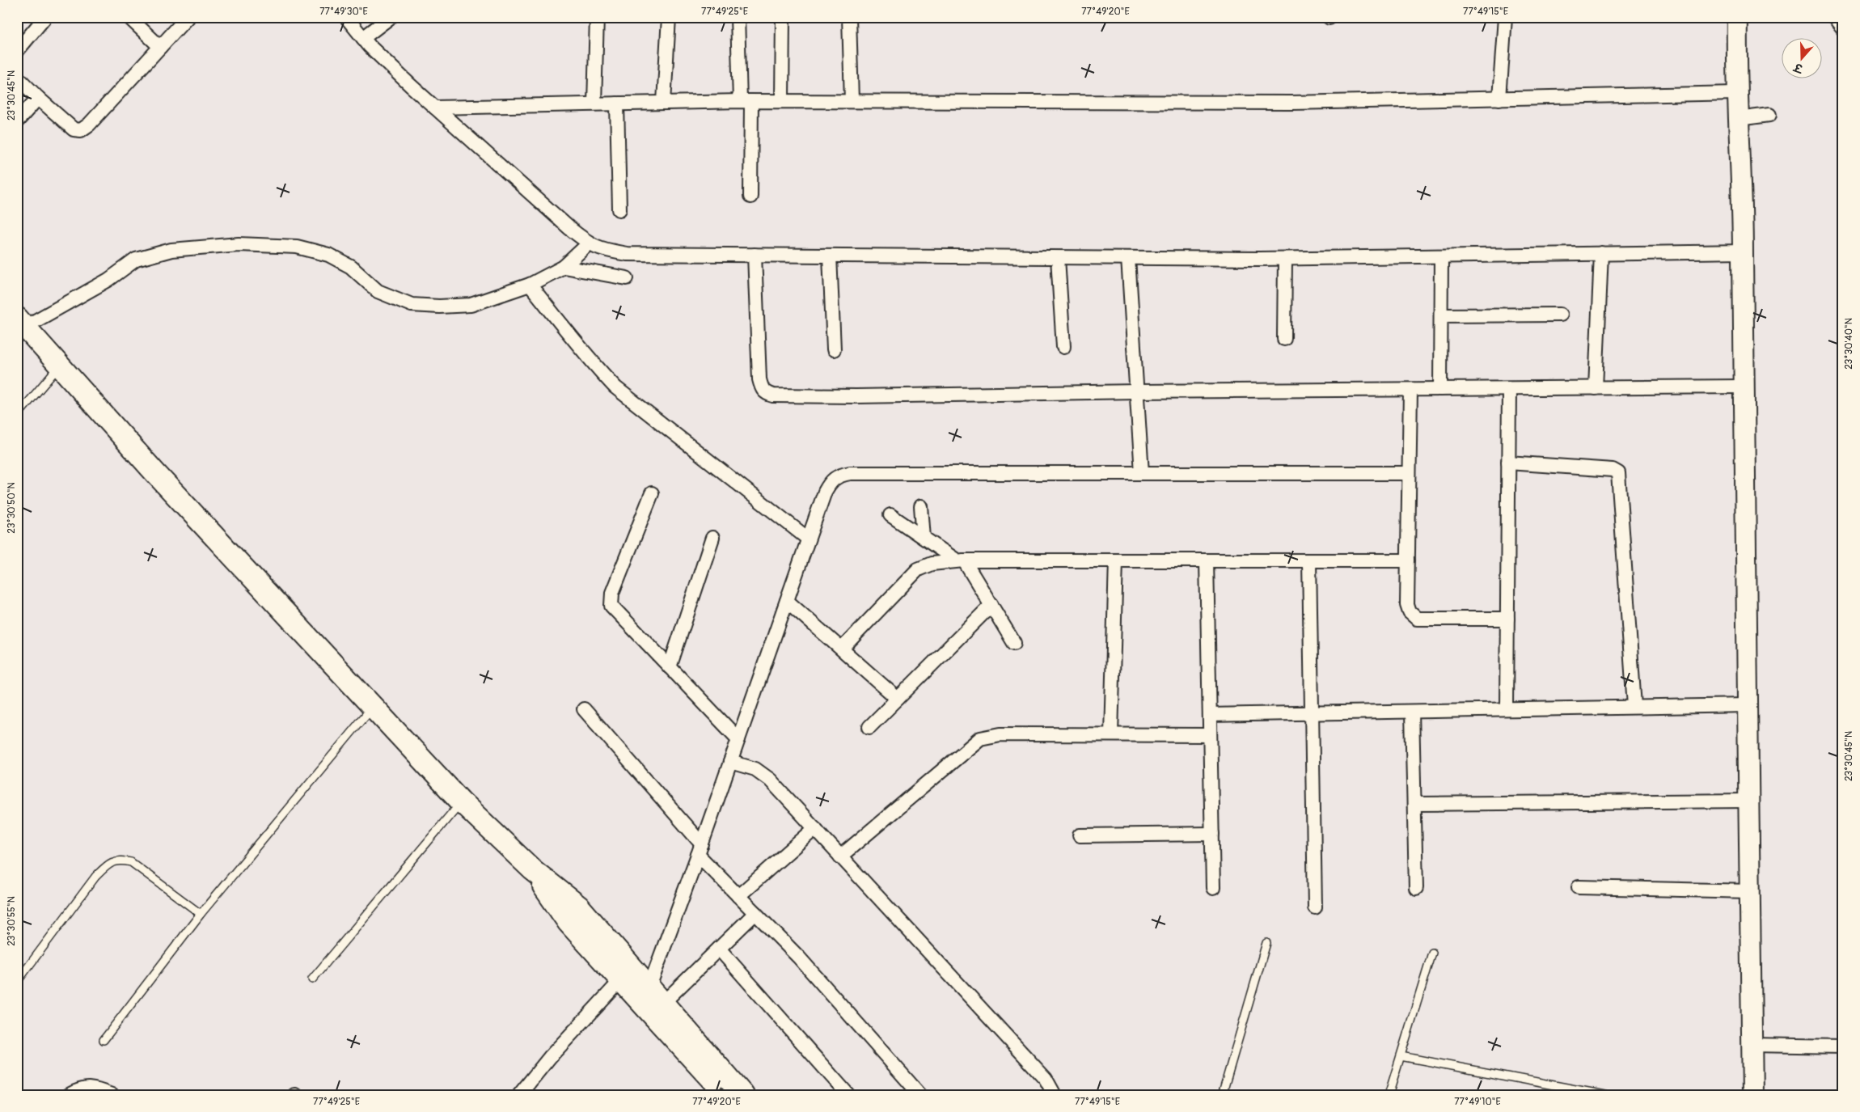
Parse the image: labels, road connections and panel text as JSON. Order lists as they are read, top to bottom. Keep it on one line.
{"north":"bottom","coordinates":["77°49'30\"E","77°49'25\"E","77°49'20\"E","77°49'15\"E","23°30'45\"N","23°30'40\"N","23°30'50\"N","23°30'55\"N","77°49'10\"E"]}
